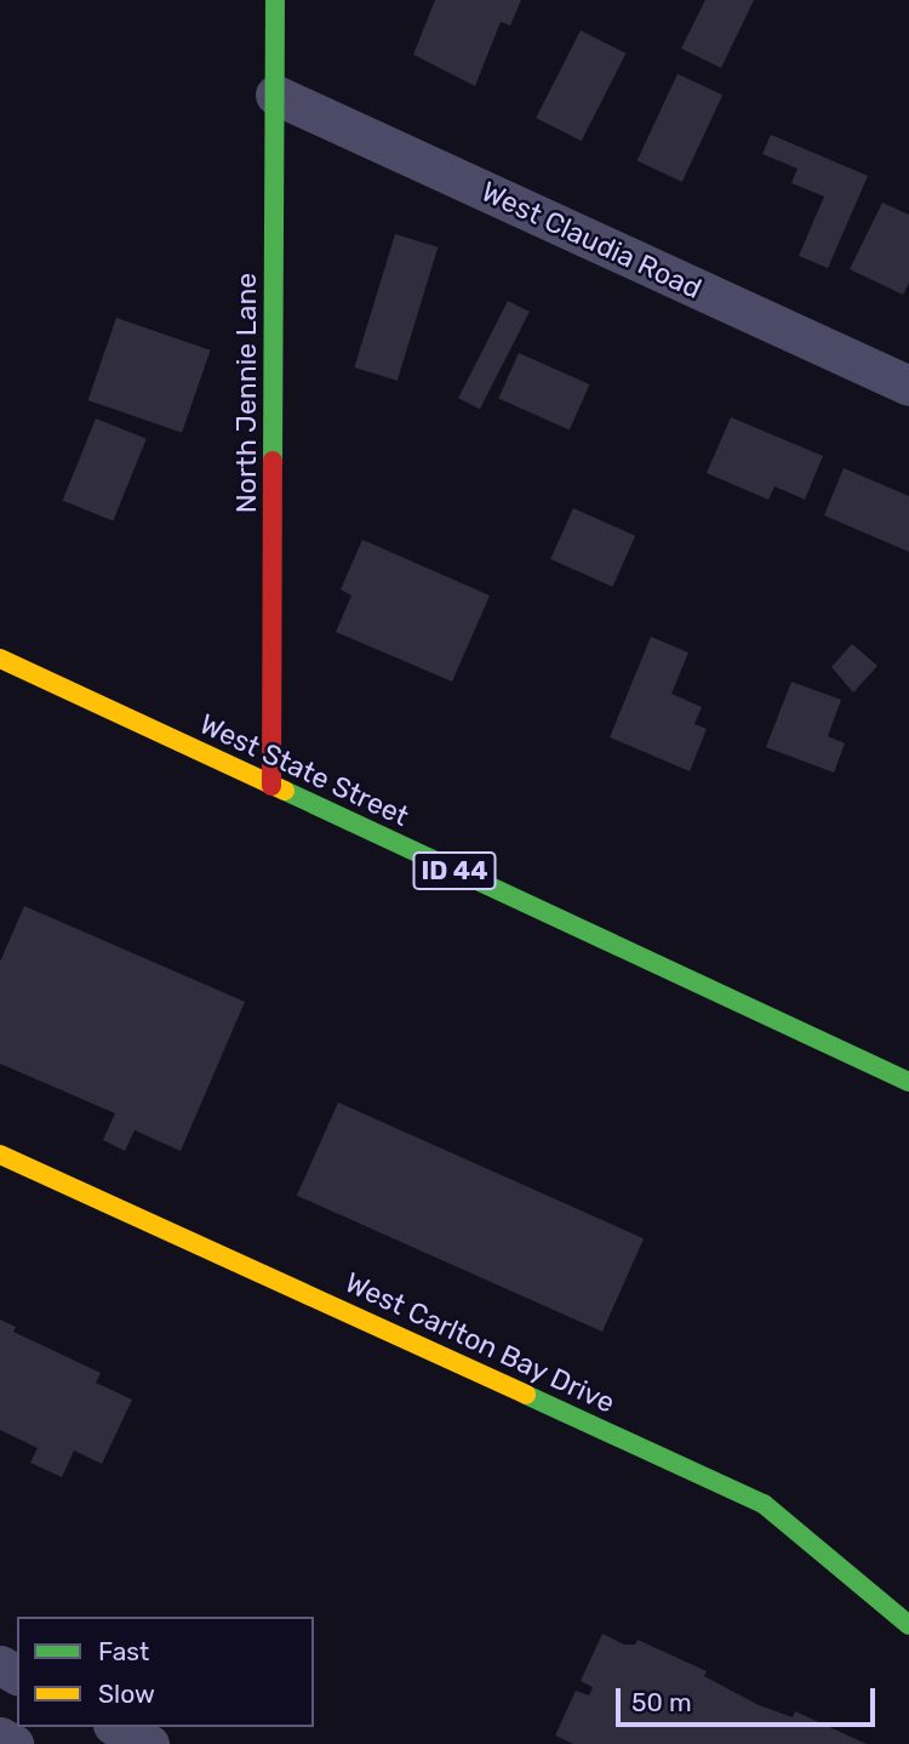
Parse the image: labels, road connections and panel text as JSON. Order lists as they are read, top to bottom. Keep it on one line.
{"streets":{"street":["West Claudia Road","North Jennie Lane","West State Street","ID 44","West Carlton Bay Drive"]},"crossings":[["West Claudia Road","North Jennie Lane"],["North Jennie Lane","West State Street"]],"legend":["Fast","Slow"],"scale_bar":"50 m"}
